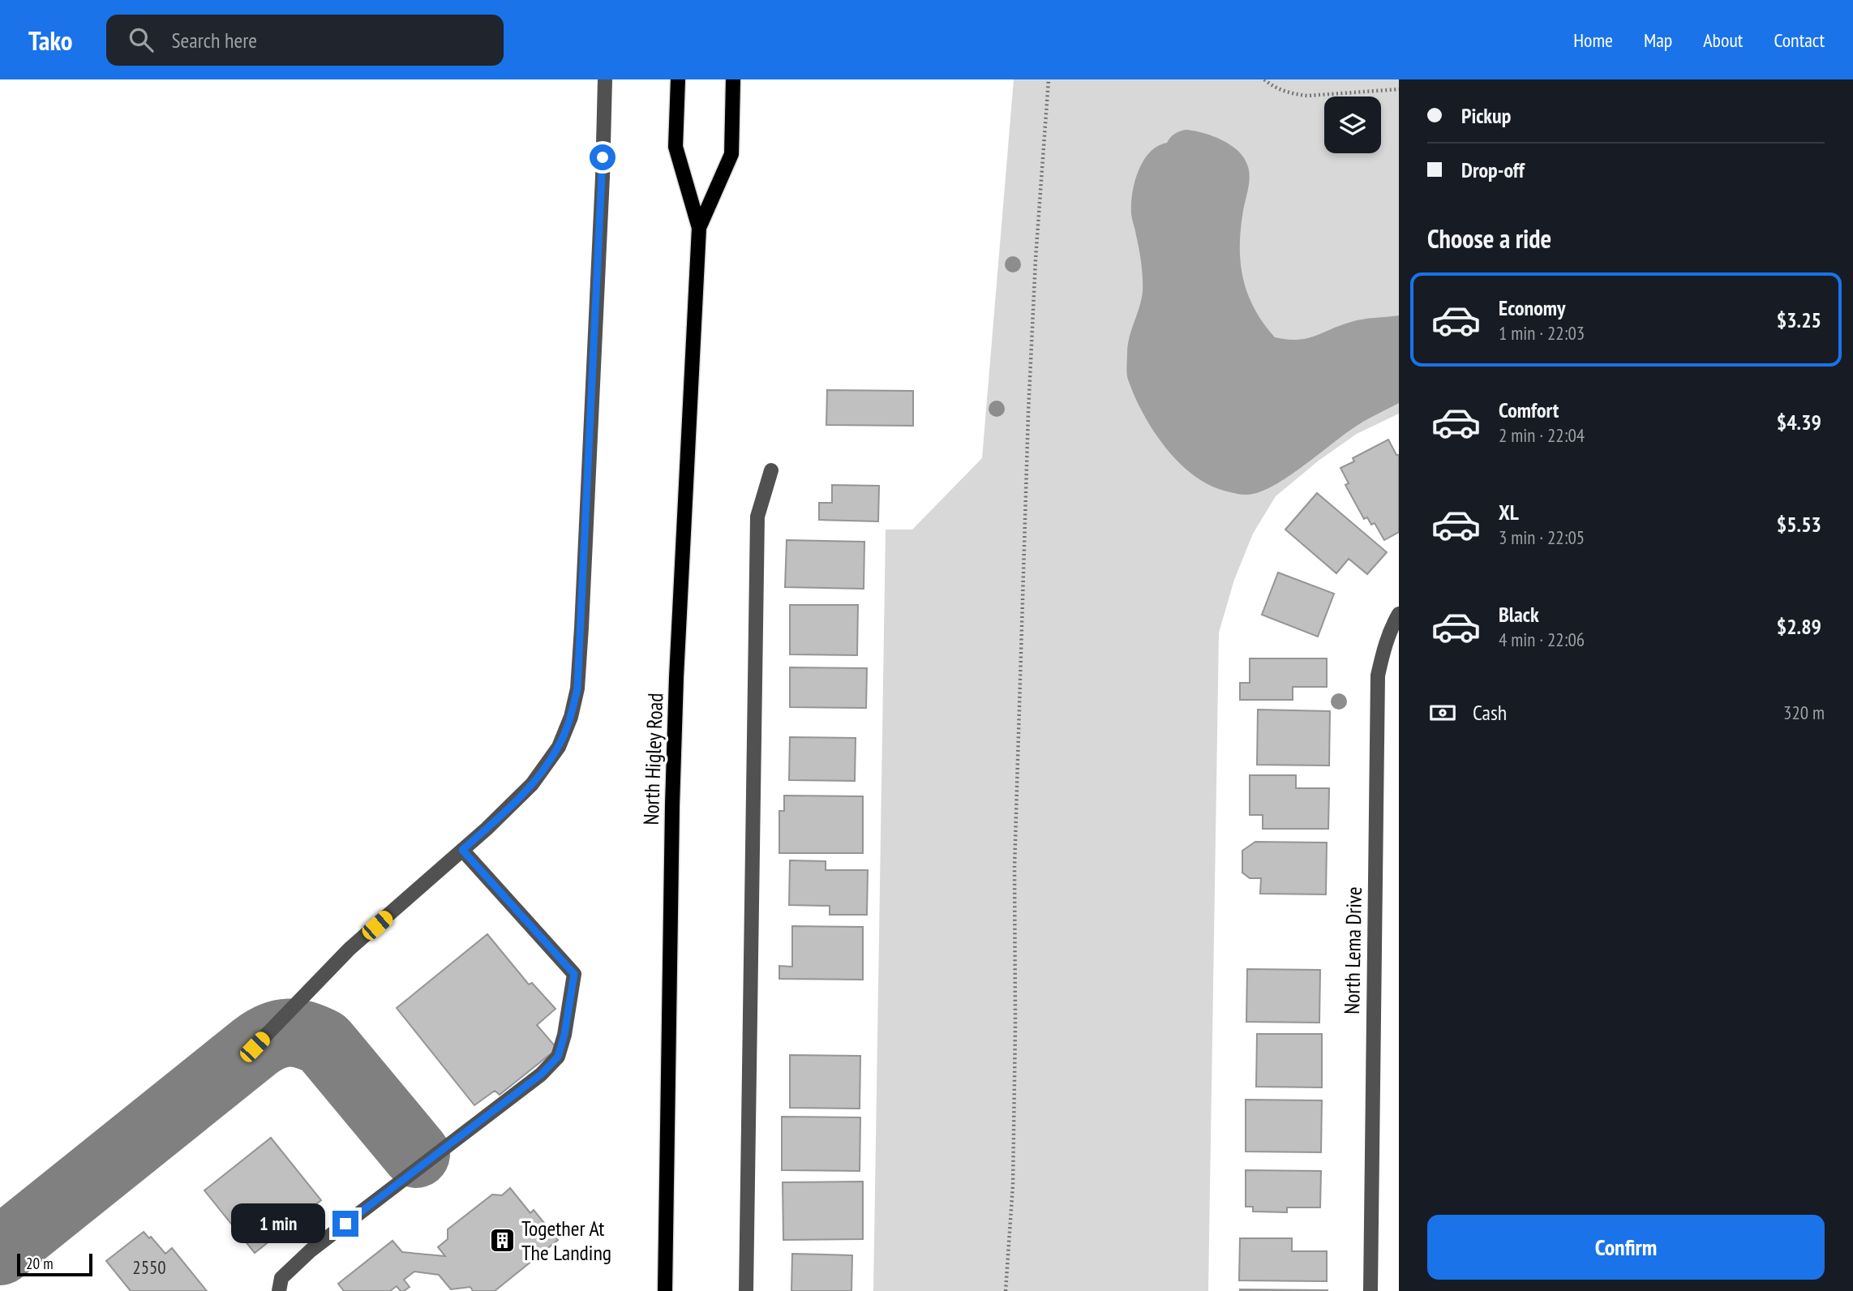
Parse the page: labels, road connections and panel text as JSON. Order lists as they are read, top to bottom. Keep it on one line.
{"streets":{"main road":["North Higley Road"],"street":["North Lema Drive"]},"places":{"building":["Together At The Landing"]},"house_numbers":["2550"],"scale_bar":"20 m","page":{"header":"Tako","search":"Search here","nav":["Home","Map","About","Contact"],"banner":["Pickup","Drop-off"],"heading":"Choose a ride","list":[{"name":"Economy","note":"1 min · 22:03","value":"$3.25"},{"name":"Comfort","note":"2 min · 22:04","value":"$4.39"},{"name":"XL","note":"3 min · 22:05","value":"$5.53"},{"name":"Black","note":"4 min · 22:06","value":"$2.89"}],"pay":["Cash","320 m"],"bubble":"1 min","buttons":"Confirm","scale":"20 m"}}
